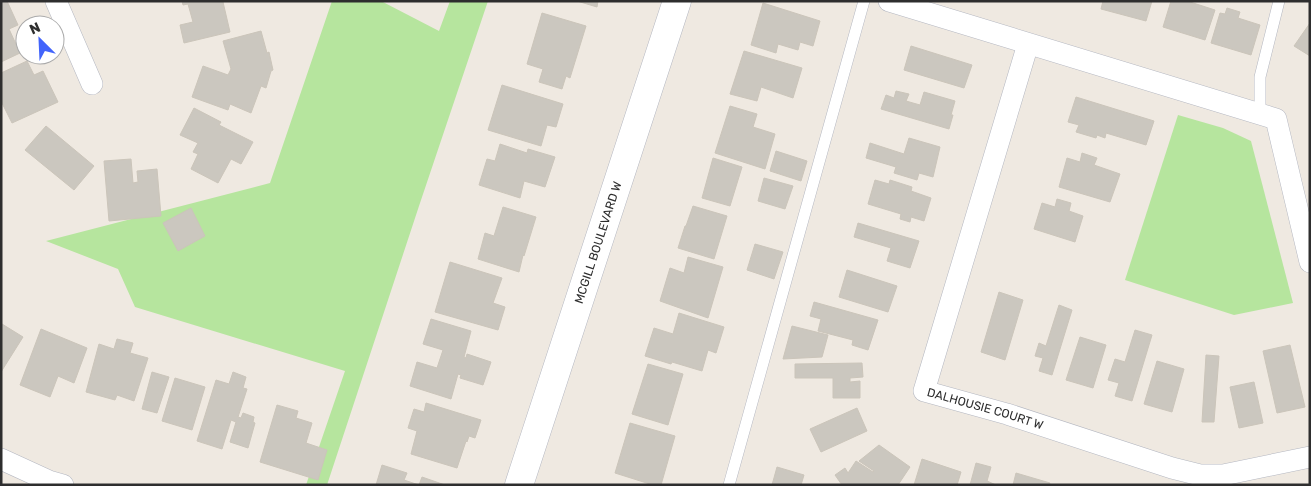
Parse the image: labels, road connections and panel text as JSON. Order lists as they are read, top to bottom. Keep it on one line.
{"streets":{"street":["MCGILL BOULEVARD W","DALHOUSIE COURT W"]},"north":"top left"}
